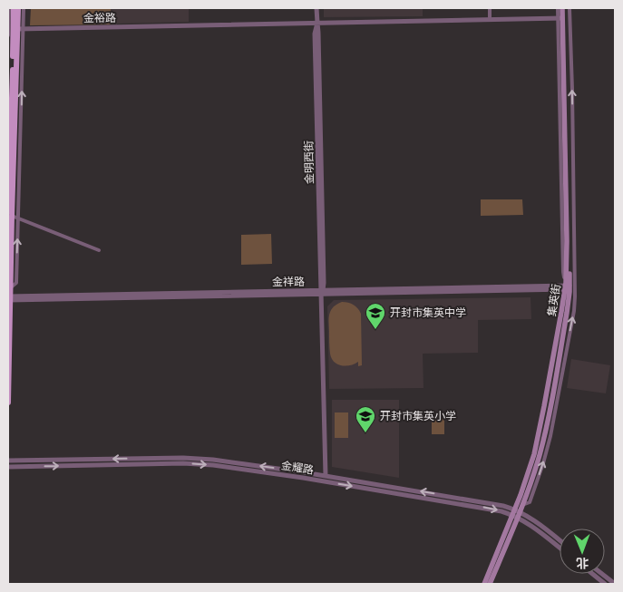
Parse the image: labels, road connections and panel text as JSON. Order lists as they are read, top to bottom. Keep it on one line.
{"streets":{"main road":["集英街"],"street":["金裕路","金明西街","金祥路","金耀路"]},"crossings":[["金裕路","金明西街"],["金裕路","集英街"],["金明西街","金祥路"],["金明西街","金耀路"],["金祥路","集英街"],["集英街","金耀路"]],"places":{"school or university":["开封市集英中学","开封市集英小学"]},"north":"bottom"}
